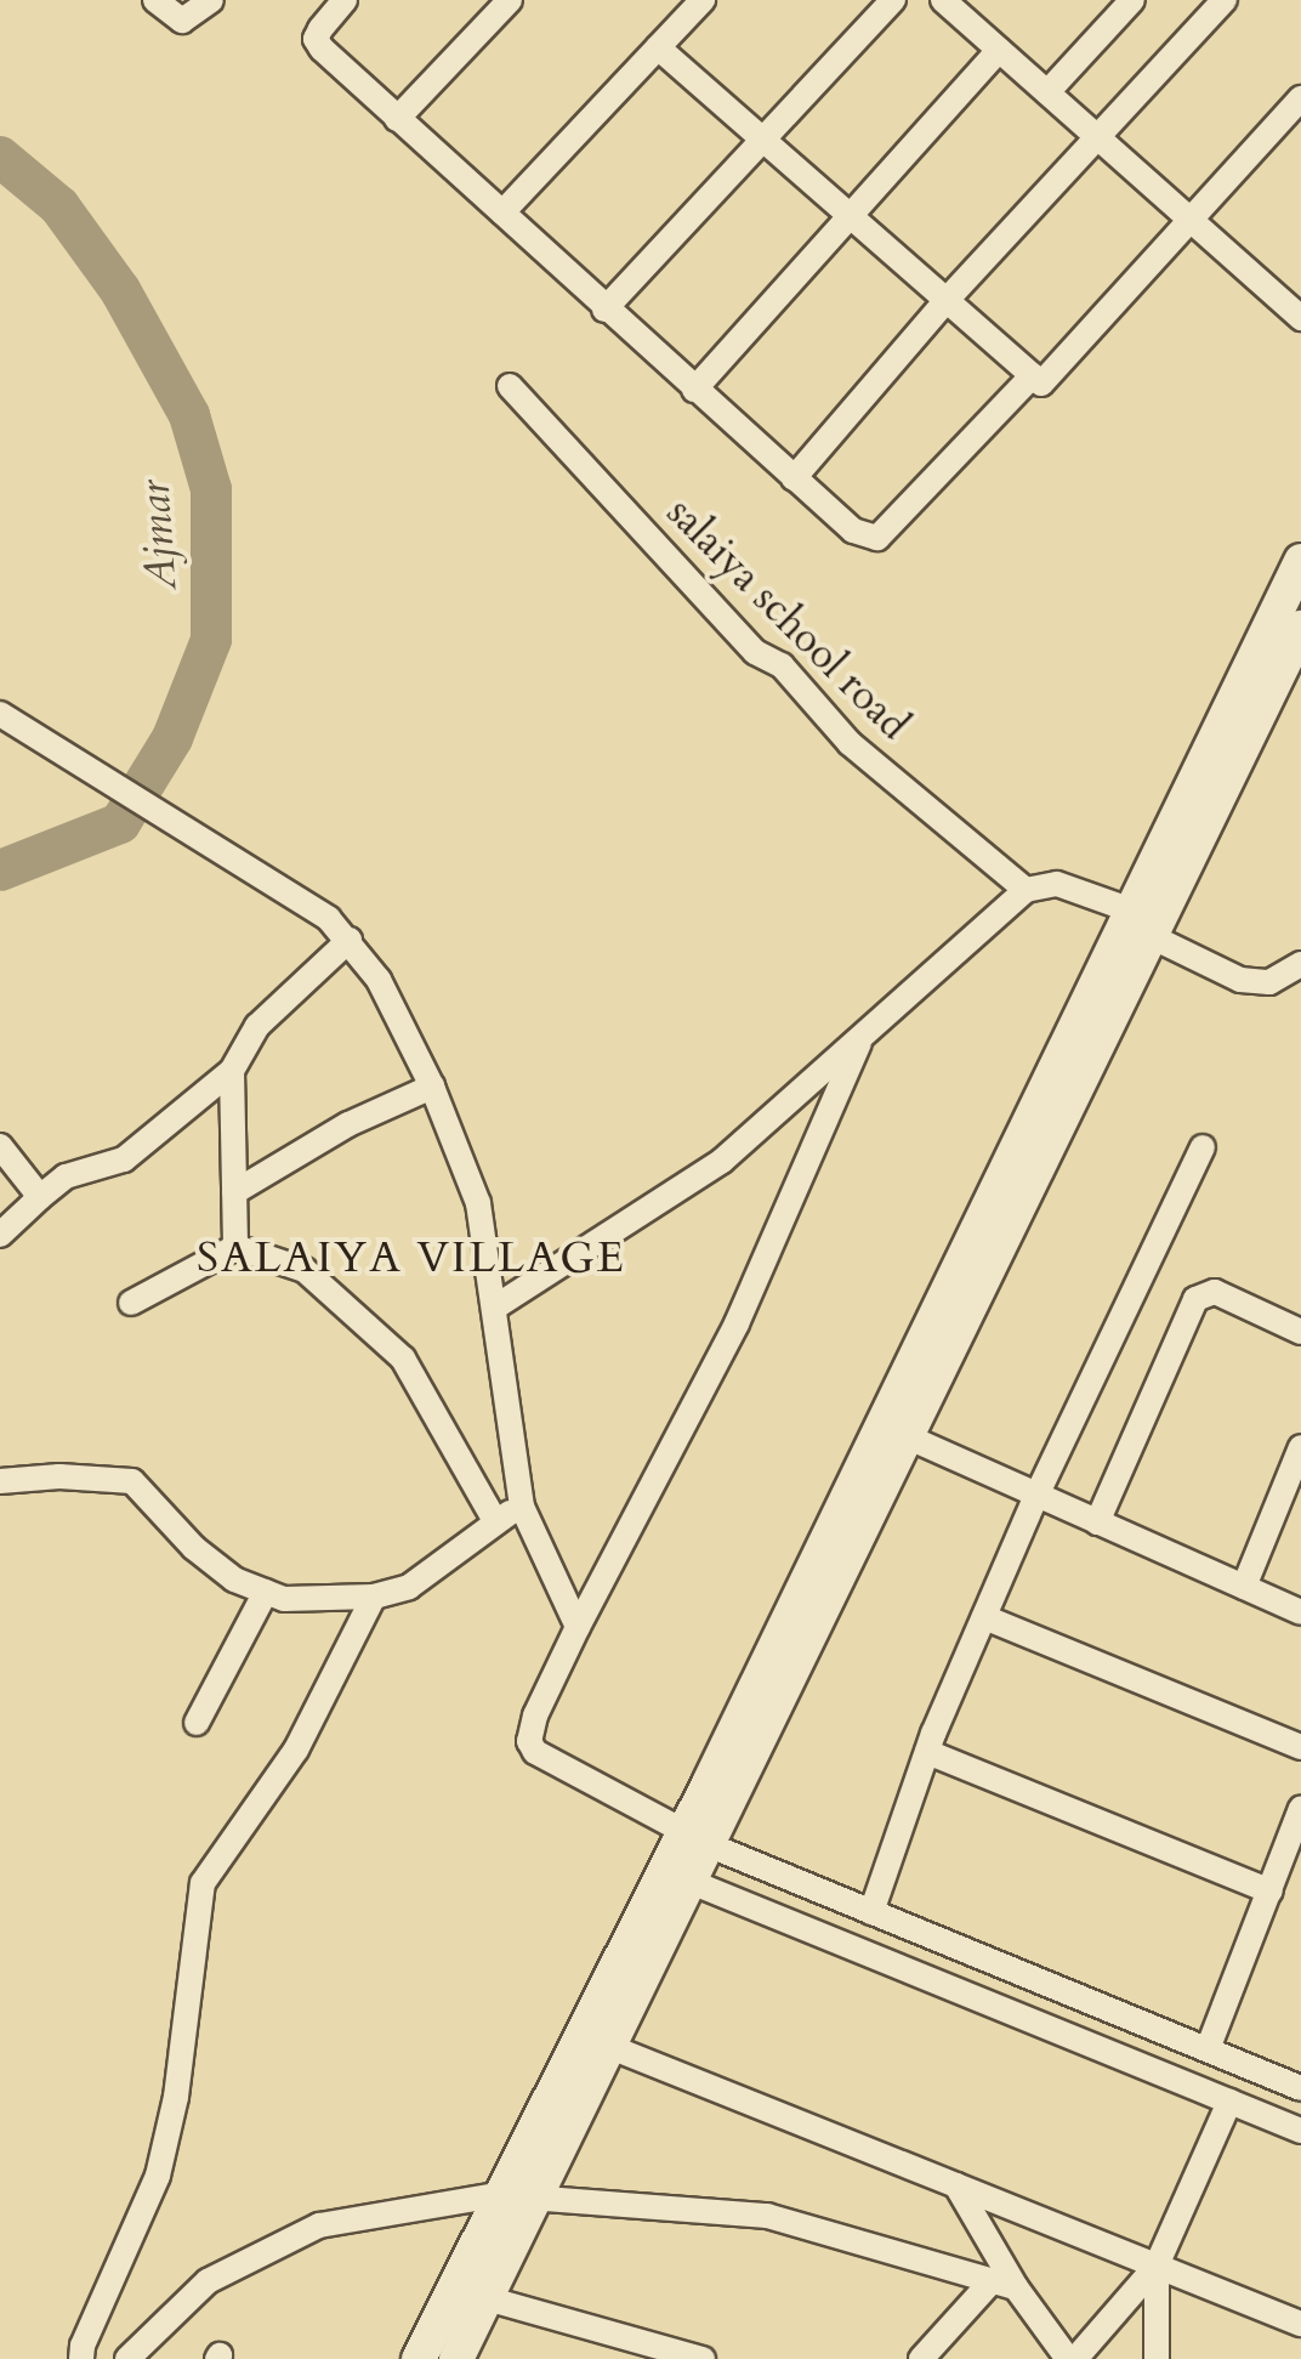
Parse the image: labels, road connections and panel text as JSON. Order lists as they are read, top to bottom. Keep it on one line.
{"streets":{"street":["salaiya school road"]},"districts":["SALAIYA VILLAGE"],"water":["Ajmar"]}
